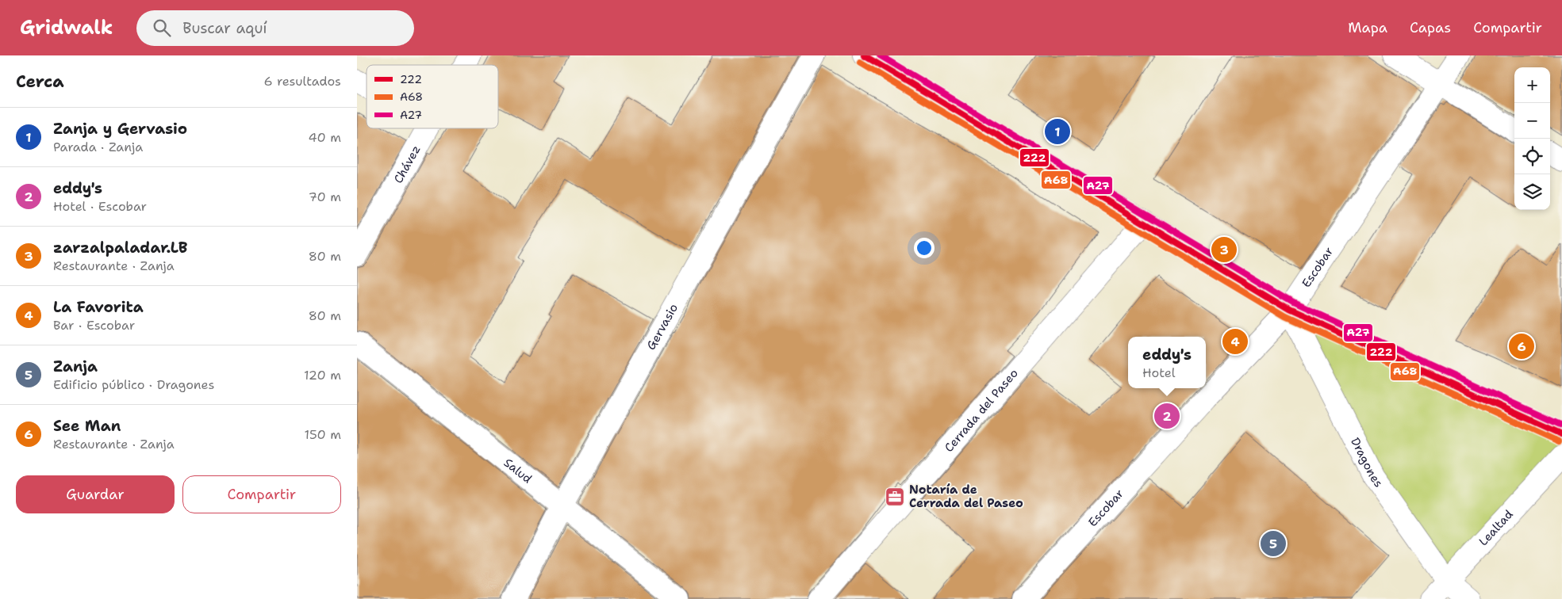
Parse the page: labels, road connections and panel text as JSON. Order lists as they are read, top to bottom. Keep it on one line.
{"streets":{"street":["Chávez","Escobar","Gervasio","Cerrada del Paseo","Dragones","Salud","Lealtad"]},"crossings":[["Escobar","Dragones"],["Gervasio","Salud"],["Dragones","Lealtad"]],"places":{"office":["Notaría de Cerrada del Paseo"]},"lines":["transit line 222","transit line A27","transit line A68"],"legend":["222","A68","A27"],"page":{"header":"Gridwalk","search":"Buscar aquí","nav":["Mapa","Capas","Compartir"],"heading":["Cerca","6 resultados"],"map_buttons":["+","−"],"list":[{"mark":"1","name":"Zanja y Gervasio","note":"Parada · Zanja","value":"40 m"},{"mark":"2","name":"eddy's","note":"Hotel · Escobar","value":"70 m"},{"mark":"3","name":"zarzalpaladar.LB","note":"Restaurante · Zanja","value":"80 m"},{"mark":"4","name":"La Favorita","note":"Bar · Escobar","value":"80 m"},{"mark":"5","name":"Zanja","note":"Edificio público · Dragones","value":"120 m"},{"mark":"6","name":"See Man","note":"Restaurante · Zanja","value":"150 m"}],"pins":["1","3","4","6","2","5"],"popup":["eddy's","Hotel"],"buttons":["Guardar","Compartir"]}}
